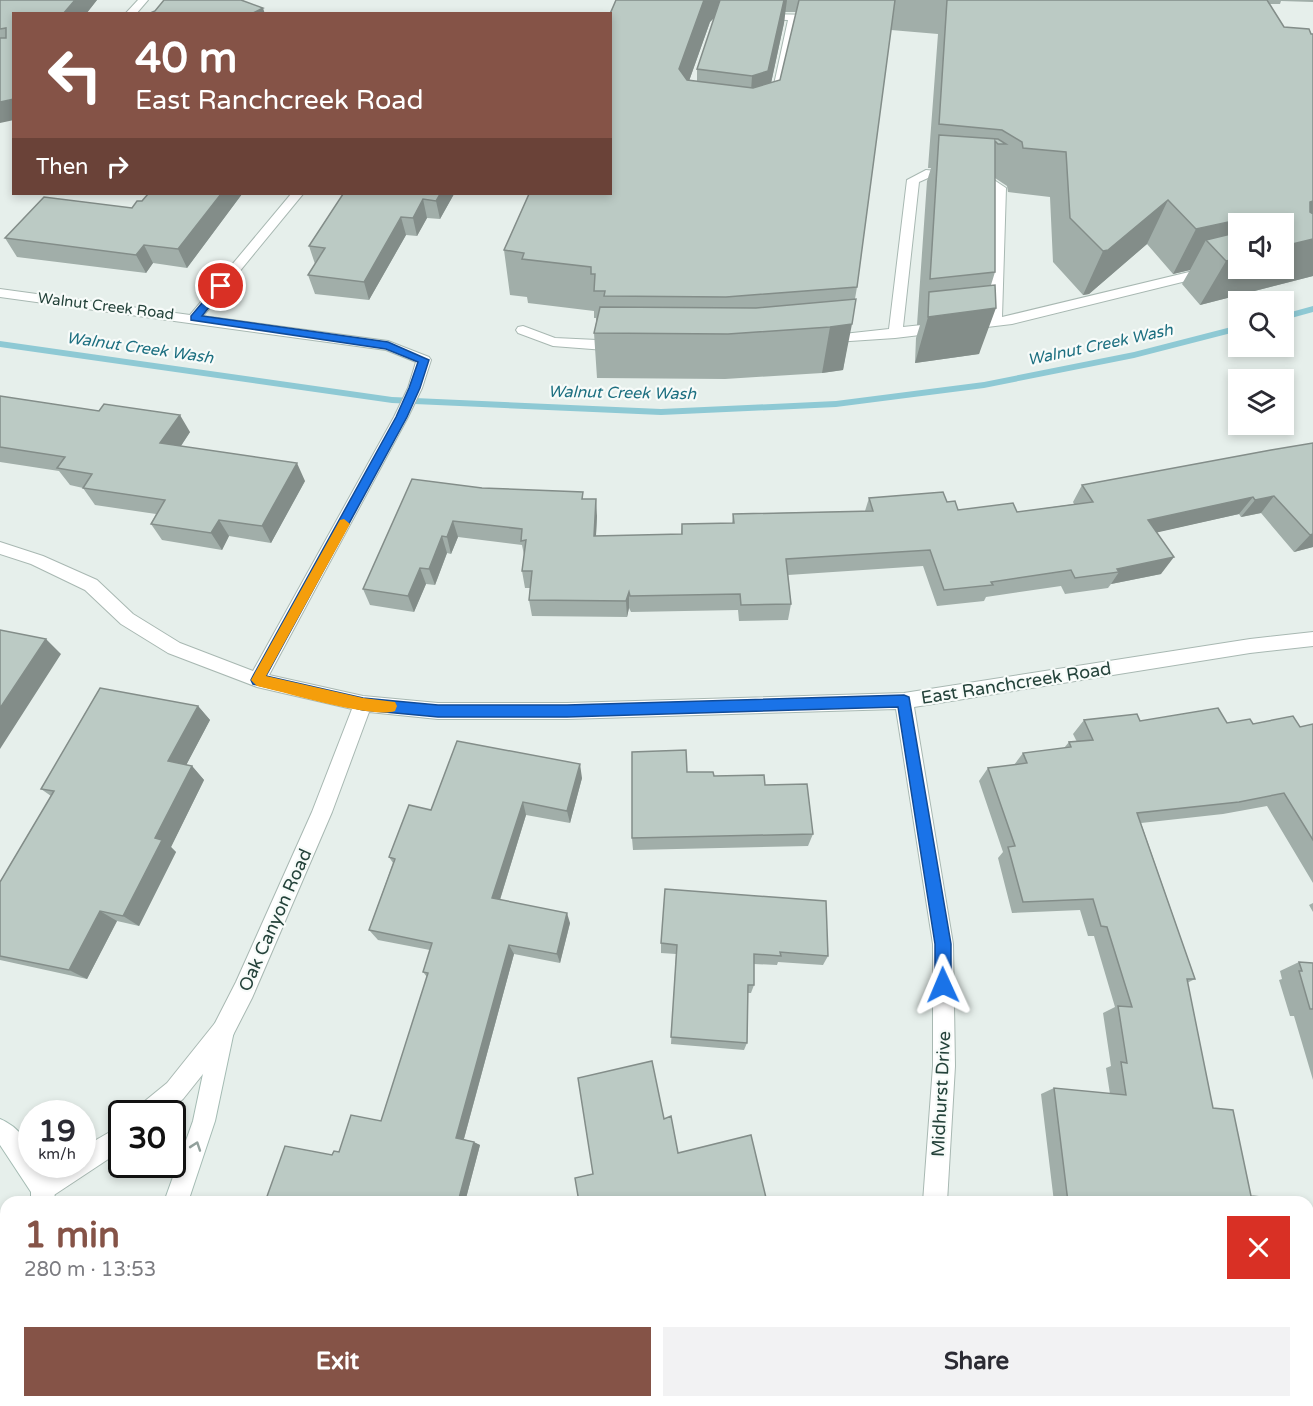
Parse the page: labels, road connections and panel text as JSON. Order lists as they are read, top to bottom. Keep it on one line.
{"streets":{"street":["Walnut Creek Road","East Ranchcreek Road","Oak Canyon Road","Midhurst Drive"]},"crossings":[["Walnut Creek Road","East Ranchcreek Road"],["East Ranchcreek Road","Oak Canyon Road"],["East Ranchcreek Road","Midhurst Drive"]],"water":["Walnut Creek Wash"],"page":{"turn":["40 m","East Ranchcreek Road"],"then":"Then","speed":"19 km/h","limit":"30","heading":["1 min","280 m · 13:53"],"buttons":["Exit","Share"]}}
